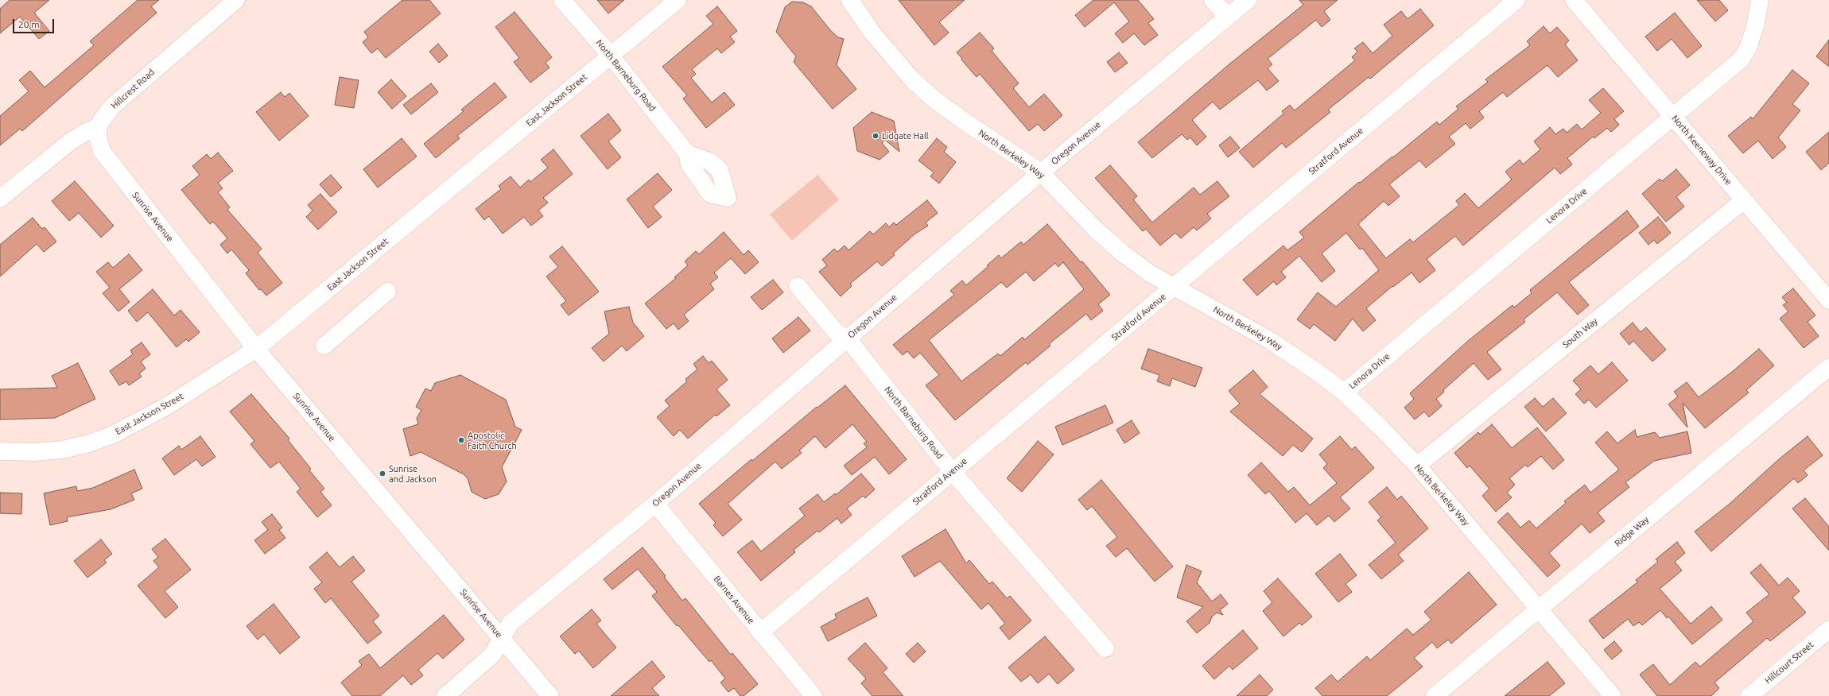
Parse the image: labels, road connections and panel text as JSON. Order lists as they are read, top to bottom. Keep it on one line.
{"streets":{"street":["North Barneburg Road","Hillcrest Road","East Jackson Street","Oregon Avenue","North Keeneway Drive","Stratford Avenue","North Berkeley Way","Lenora Drive","Sunrise Avenue","South Way","Ridge Way","Barnes Avenue","Hillcourt Street"]},"crossings":[["North Barneburg Road","East Jackson Street"],["North Barneburg Road","Oregon Avenue"],["North Barneburg Road","Stratford Avenue"],["Hillcrest Road","Sunrise Avenue"],["East Jackson Street","Sunrise Avenue"],["Oregon Avenue","North Berkeley Way"],["Oregon Avenue","Sunrise Avenue"],["Oregon Avenue","Barnes Avenue"],["North Keeneway Drive","Lenora Drive"],["North Keeneway Drive","South Way"],["Stratford Avenue","North Berkeley Way"],["Stratford Avenue","Barnes Avenue"],["North Berkeley Way","Lenora Drive"],["North Berkeley Way","South Way"],["North Berkeley Way","Ridge Way"]],"places":["Lidgate Hall","Apostolic Faith Church","Sunrise and Jackson"],"scale_bar":"20 m"}
